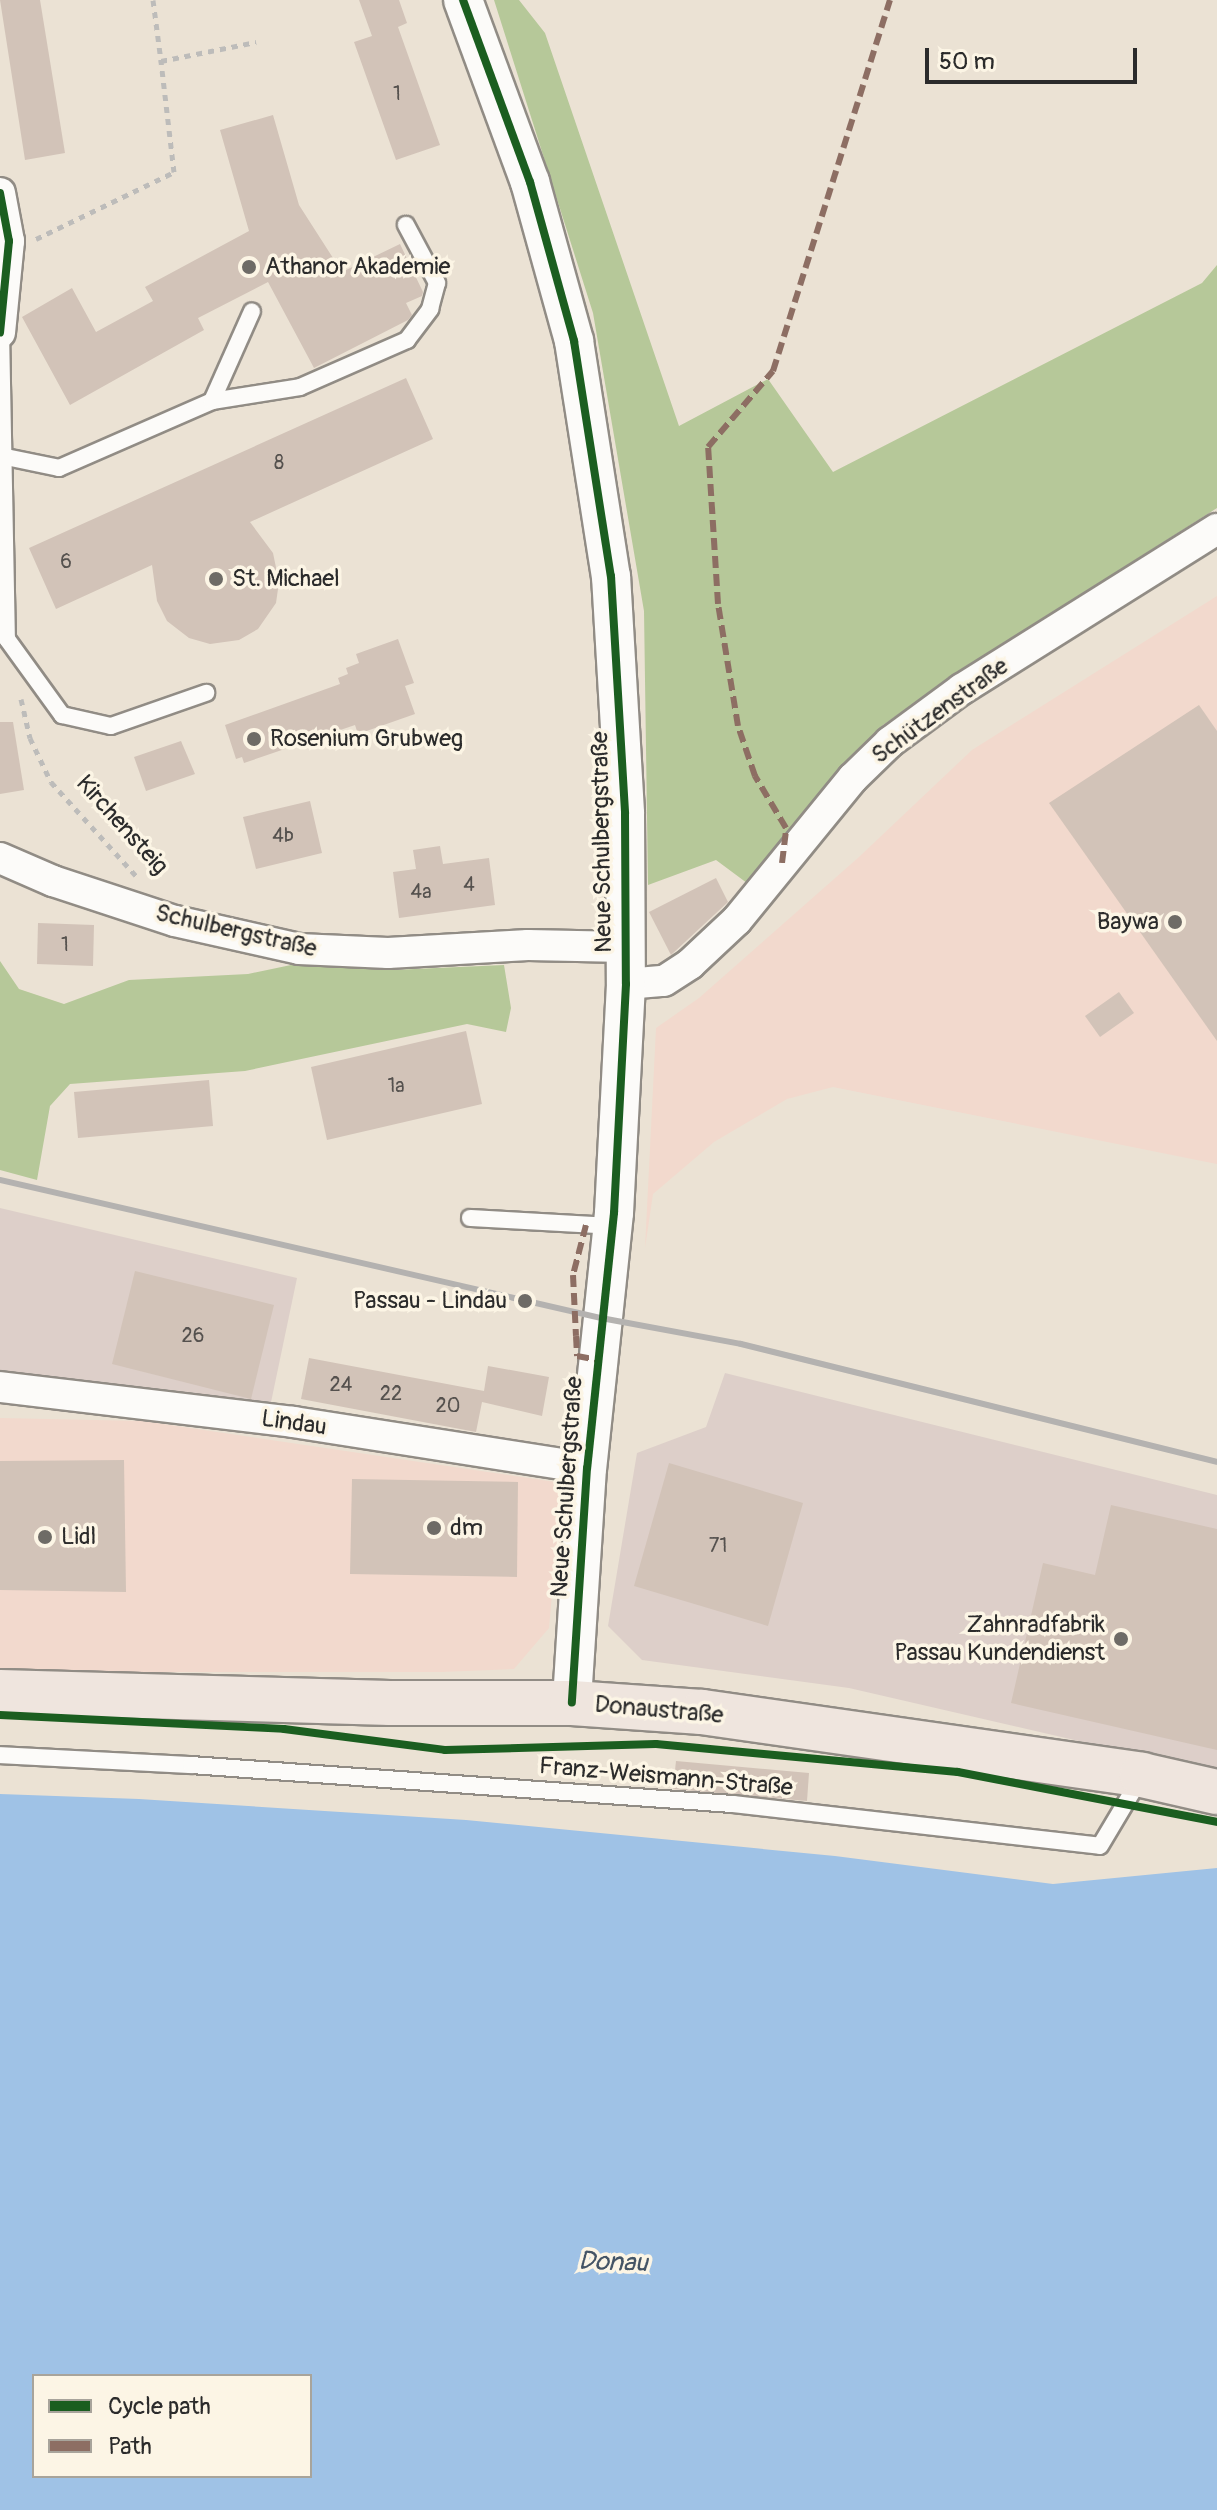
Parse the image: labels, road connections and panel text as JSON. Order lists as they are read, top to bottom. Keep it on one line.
{"streets":{"main road":["Donaustraße"],"street":["Schützenstraße","Neue Schulbergstraße","Schulbergstraße","Lindau"],"lane":["Franz-Weismann-Straße"],"path":["Kirchensteig"]},"crossings":[["Schützenstraße","Neue Schulbergstraße"],["Schützenstraße","Schulbergstraße"],["Kirchensteig","Schulbergstraße"],["Neue Schulbergstraße","Schulbergstraße"],["Neue Schulbergstraße","Lindau"],["Neue Schulbergstraße","Donaustraße"],["Donaustraße","Franz-Weismann-Straße"]],"water":["Donau"],"places":["Athanor Akademie","St. Michael","Rosenium Grubweg","Baywa","Passau - Lindau","dm","Lidl","Zahnradfabrik Passau Kundendienst"],"house_numbers":["1","8","6","4b","4","4a","1","1a","26","24","22","20","71"],"legend":["Cycle path","Path"],"scale_bar":"50 m"}
